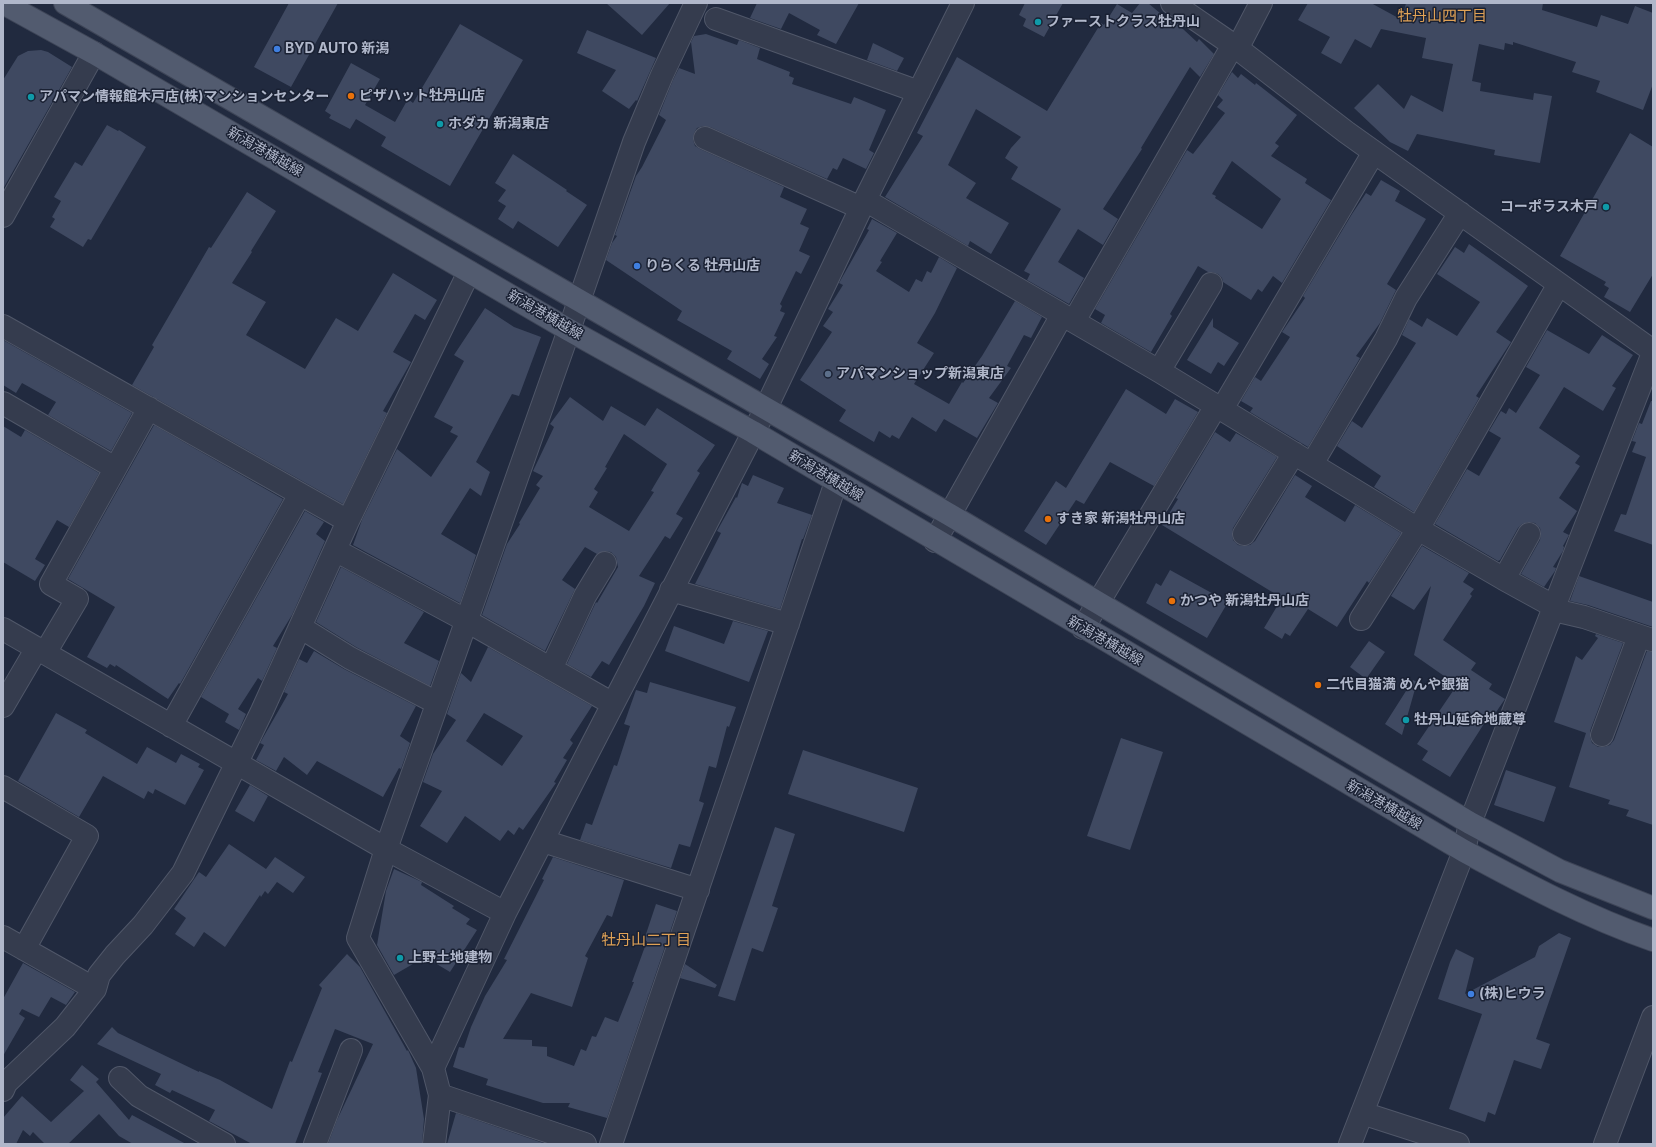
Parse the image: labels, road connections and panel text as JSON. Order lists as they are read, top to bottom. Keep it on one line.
{"streets":{"main road":["新潟港横越線"]},"districts":["牡丹山四丁目","牡丹山二丁目"],"places":["ファーストクラス牡丹山","BYD AUTO 新潟","ピザハット牡丹山店","アパマン情報館木戸店(株)マンションセンター","ホダカ 新潟東店","コーポラス木戸","りらくる 牡丹山店","アパマンショップ新潟東店","すき家 新潟牡丹山店","かつや 新潟牡丹山店","二代目猫満 めんや銀猫","牡丹山延命地蔵尊","上野土地建物","(株)ヒウラ"]}
